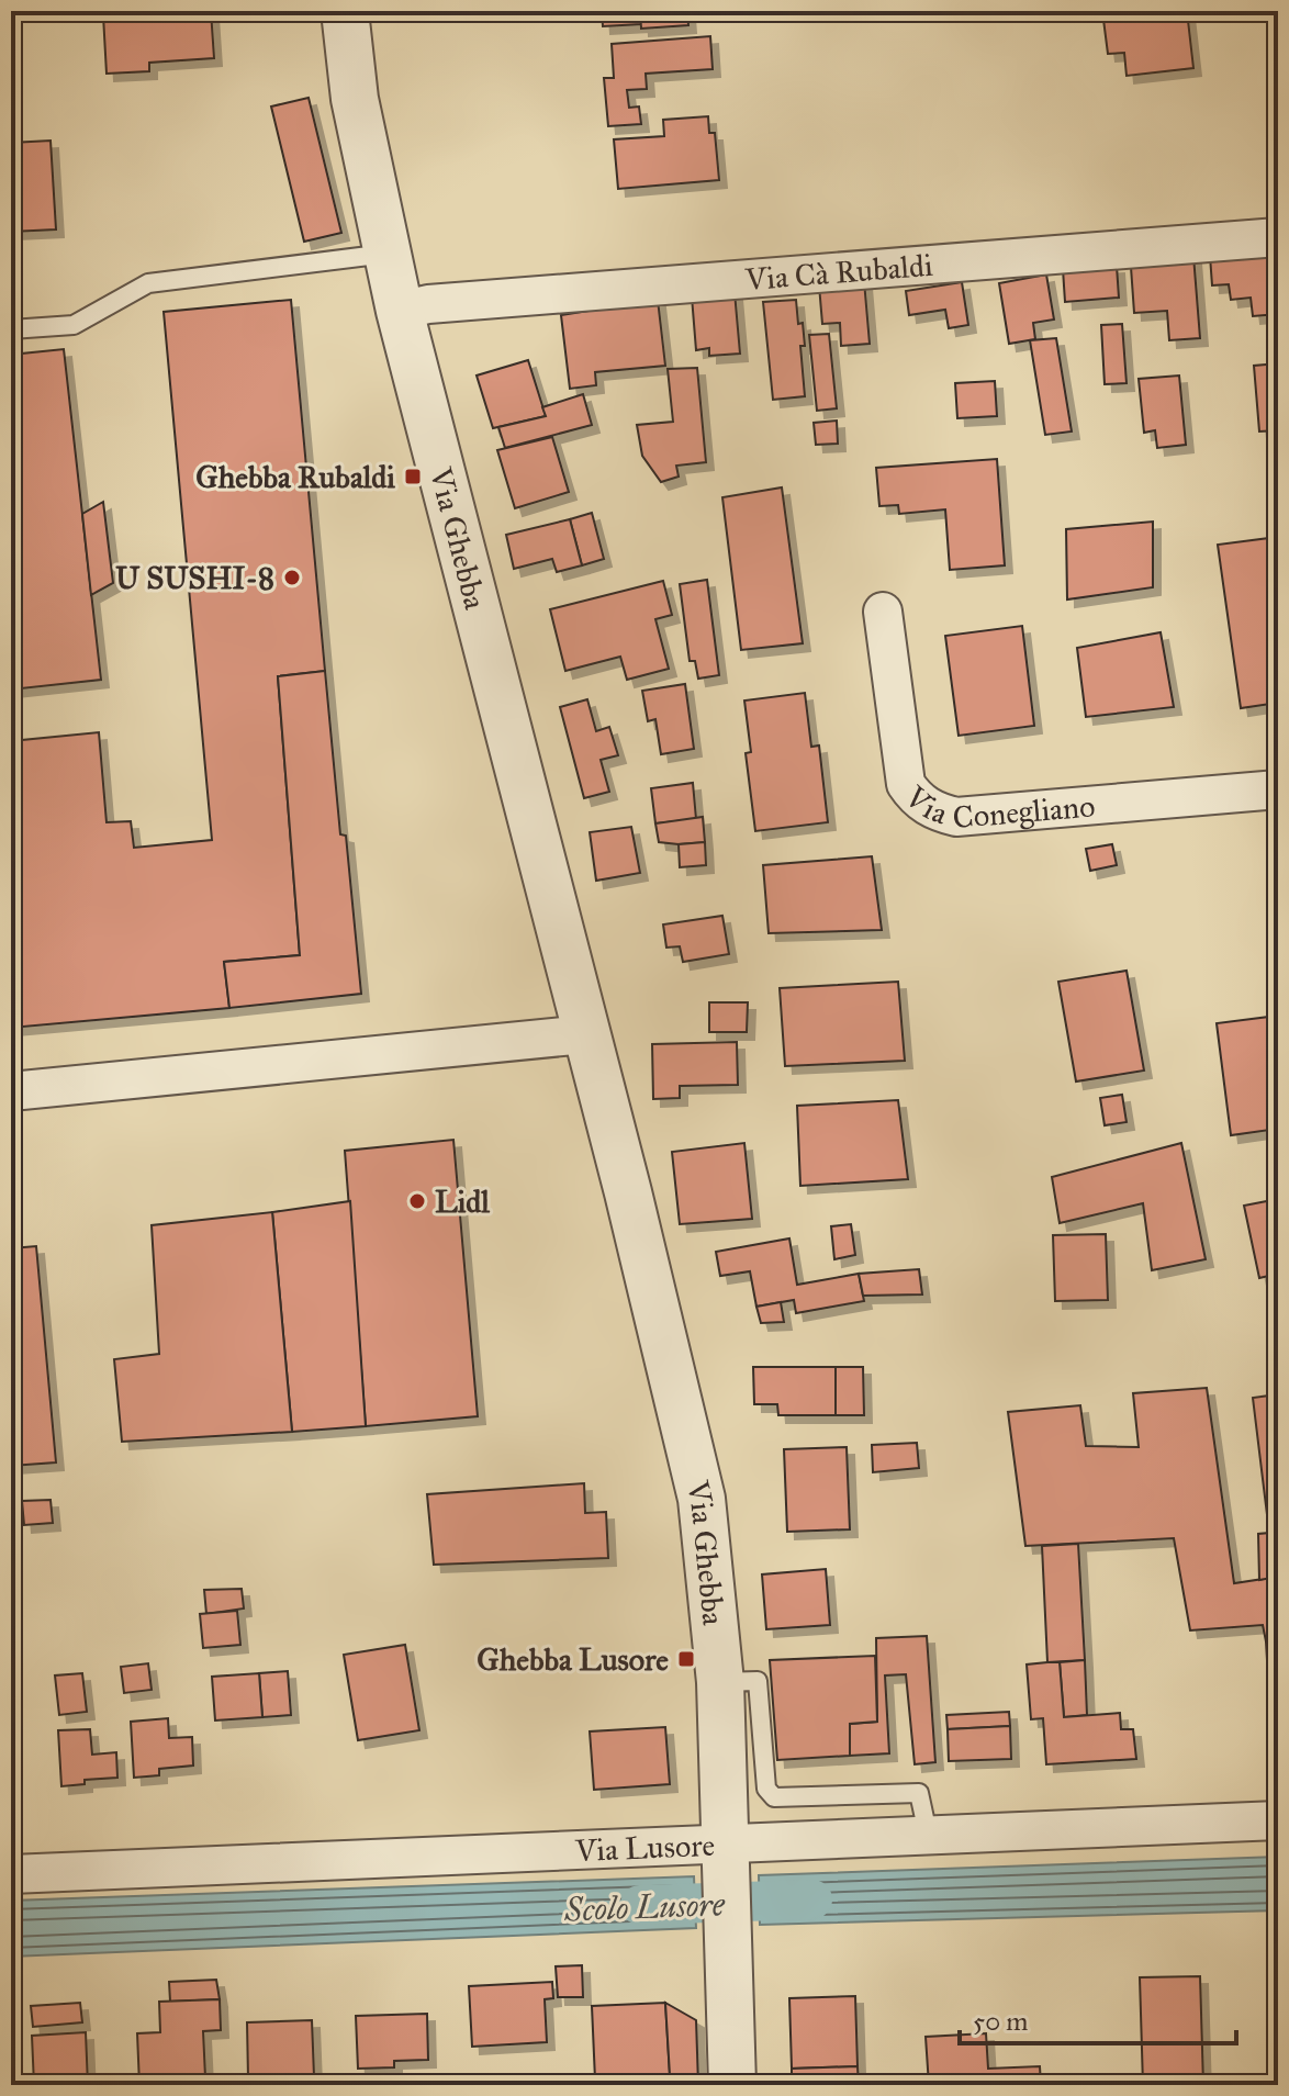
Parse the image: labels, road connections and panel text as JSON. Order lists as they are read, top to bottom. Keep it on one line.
{"streets":{"street":["Via Cà Rubaldi","Via Ghebba","Via Conegliano","Via Lusore"]},"crossings":[["Via Cà Rubaldi","Via Ghebba"],["Via Ghebba","Via Lusore"]],"water":["Scolo Lusore"],"places":{"transit":["Ghebba Rubaldi","Ghebba Lusore"],"other":["U SUSHI-8","Lidl"]},"scale_bar":"50 m"}
